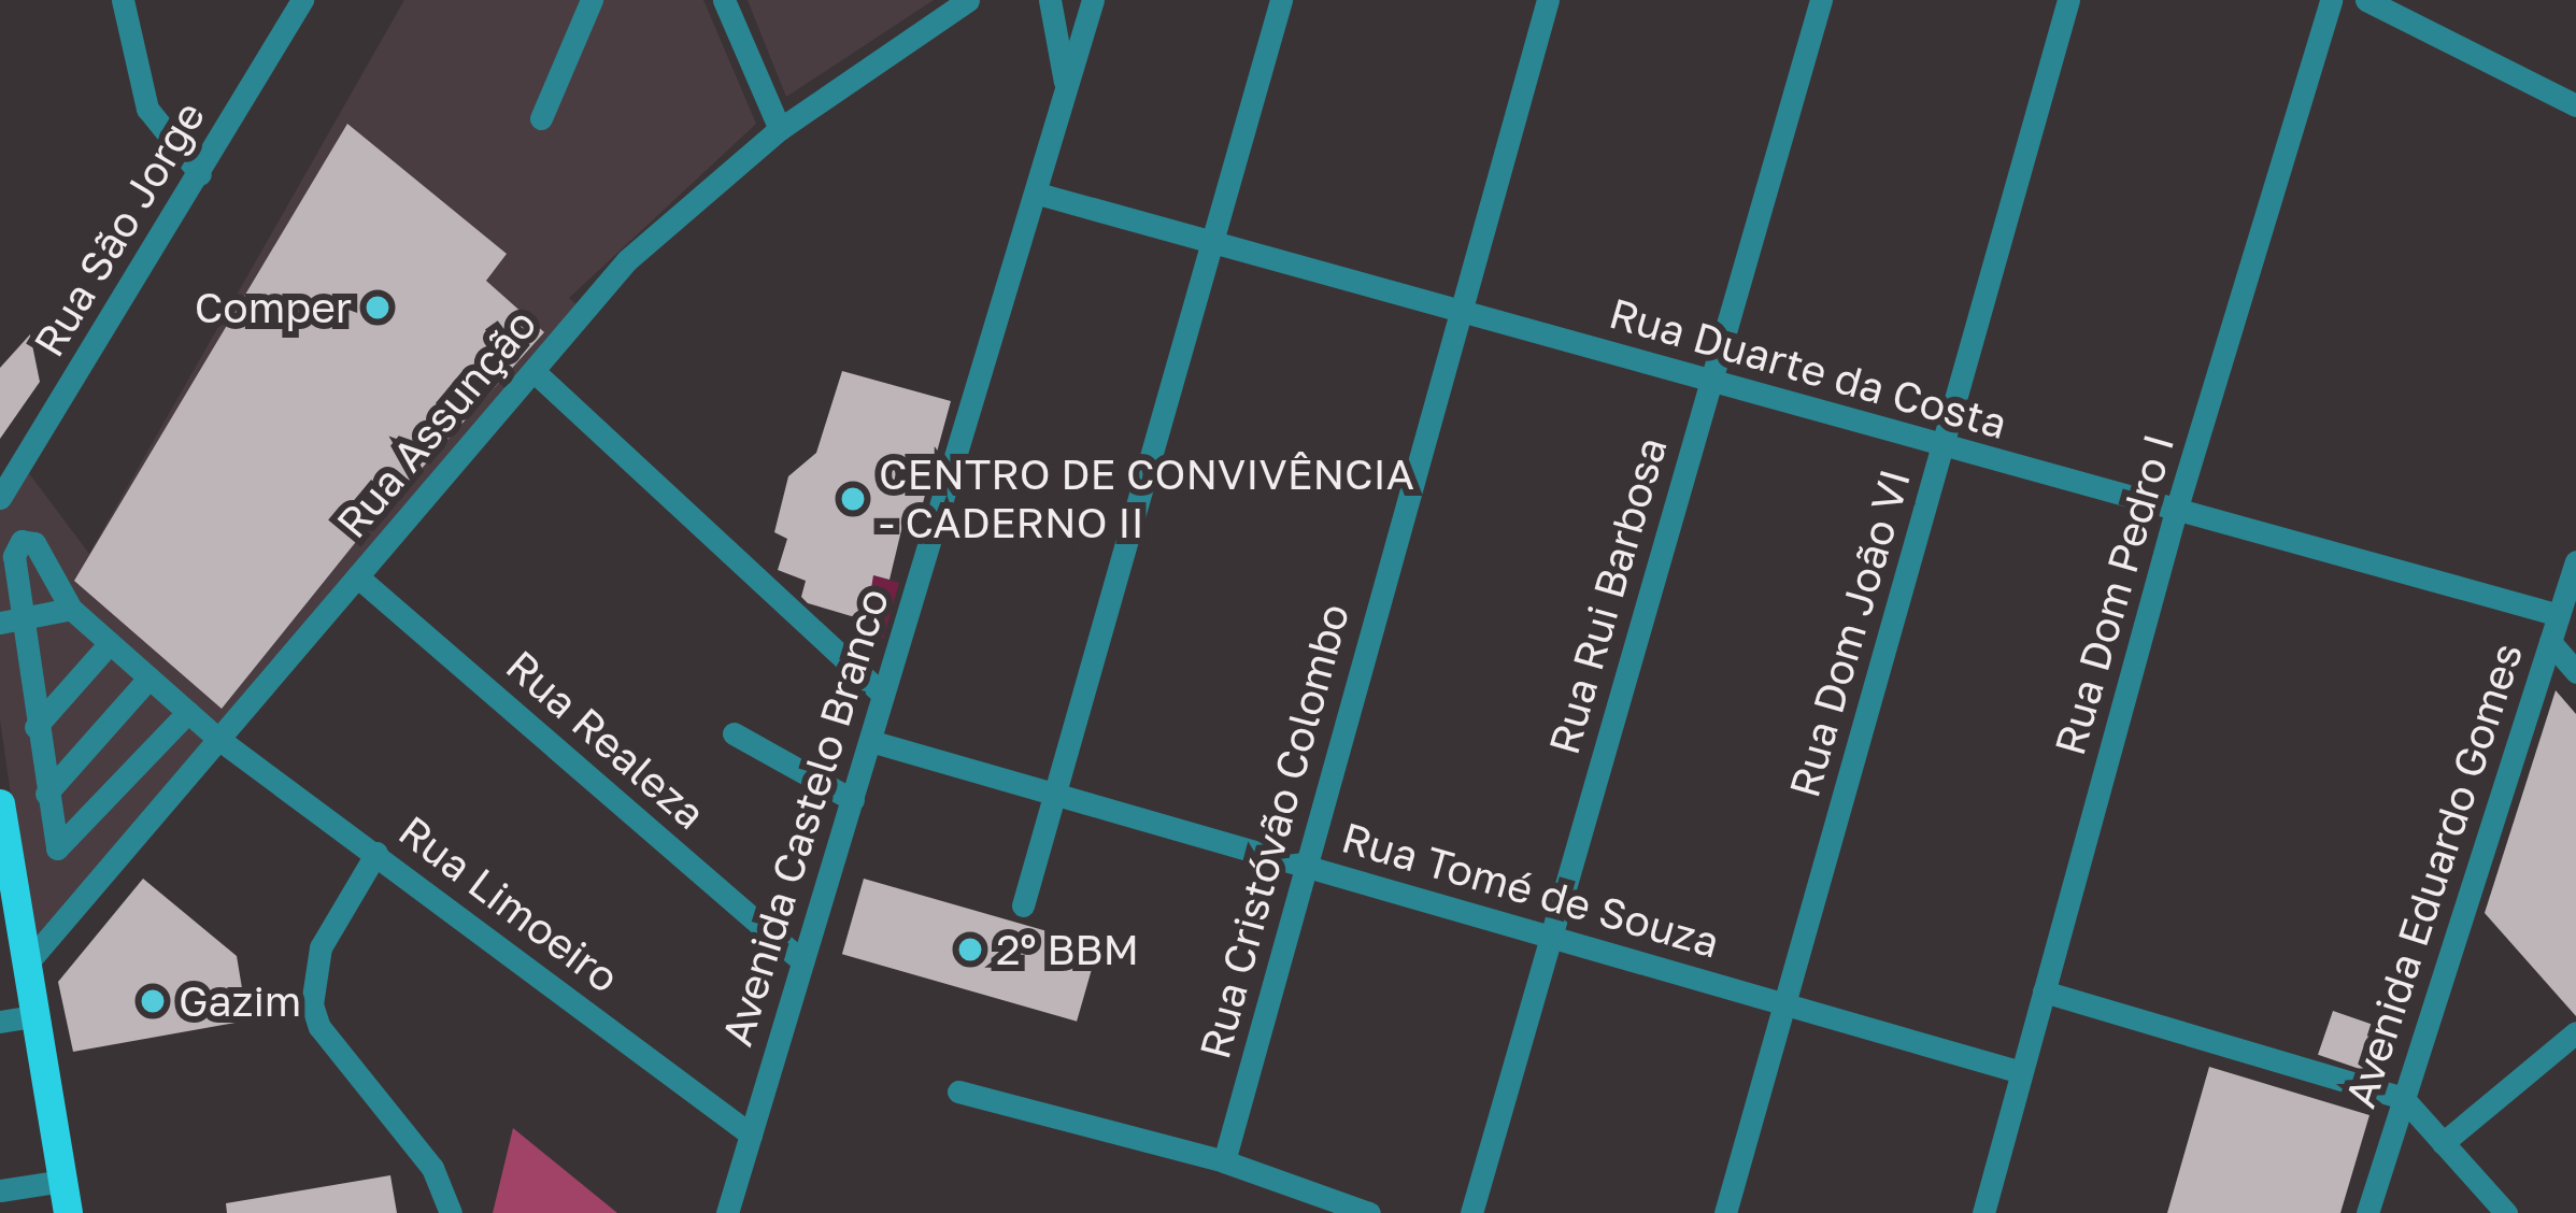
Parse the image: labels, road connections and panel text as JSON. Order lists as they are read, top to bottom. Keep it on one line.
{"streets":{"street":["Rua São Jorge","Rua Duarte da Costa","Rua Assunção","Rua Dom Pedro I","Rua Rui Barbosa","Rua Dom João VI","Rua Realeza","Avenida Castelo Branco","Rua Cristóvão Colombo","Avenida Eduardo Gomes","Rua Tomé de Souza","Rua Limoeiro"]},"crossings":[["Rua Duarte da Costa","Rua Dom Pedro I"],["Rua Duarte da Costa","Rua Rui Barbosa"],["Rua Duarte da Costa","Rua Dom João VI"],["Rua Duarte da Costa","Avenida Castelo Branco"],["Rua Duarte da Costa","Rua Cristóvão Colombo"],["Rua Duarte da Costa","Avenida Eduardo Gomes"],["Rua Assunção","Rua Realeza"],["Rua Assunção","Rua Limoeiro"],["Rua Dom Pedro I","Rua Tomé de Souza"],["Rua Rui Barbosa","Rua Tomé de Souza"],["Rua Dom João VI","Rua Tomé de Souza"],["Rua Realeza","Avenida Castelo Branco"],["Avenida Castelo Branco","Rua Tomé de Souza"],["Avenida Castelo Branco","Rua Limoeiro"],["Rua Cristóvão Colombo","Rua Tomé de Souza"]],"places":["Comper","CENTRO DE CONVIVÊNCIA - CADERNO II","2º BBM","Gazim"]}
